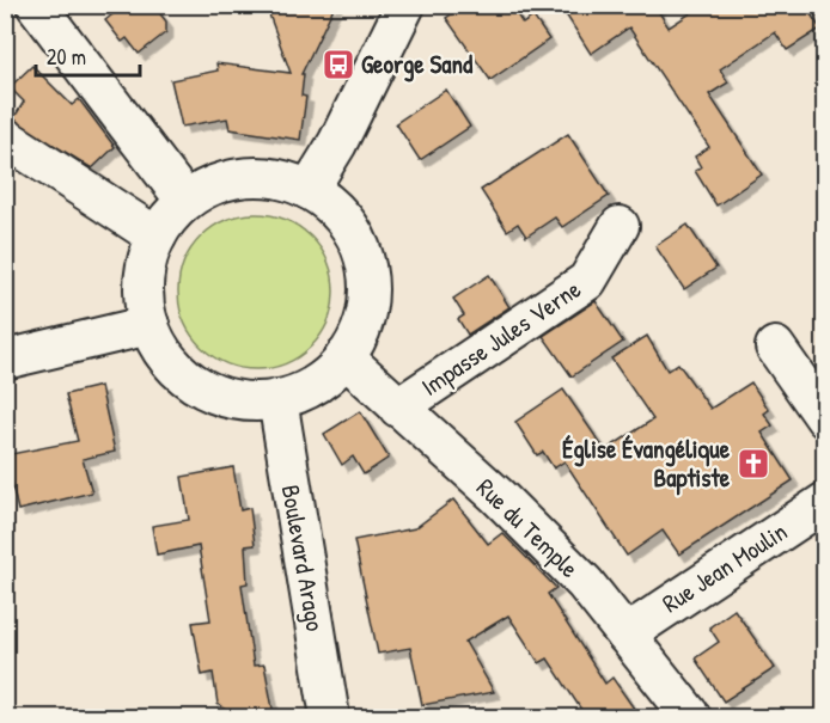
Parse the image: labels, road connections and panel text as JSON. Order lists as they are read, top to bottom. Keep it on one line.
{"streets":{"street":["Impasse Jules Verne","Rue du Temple","Boulevard Arago","Rue Jean Moulin"]},"crossings":[["Impasse Jules Verne","Rue du Temple"],["Rue du Temple","Boulevard Arago"],["Rue du Temple","Rue Jean Moulin"]],"places":{"bus stop":["George Sand"],"church":["Église Évangélique Baptiste"]},"scale_bar":"20 m"}
